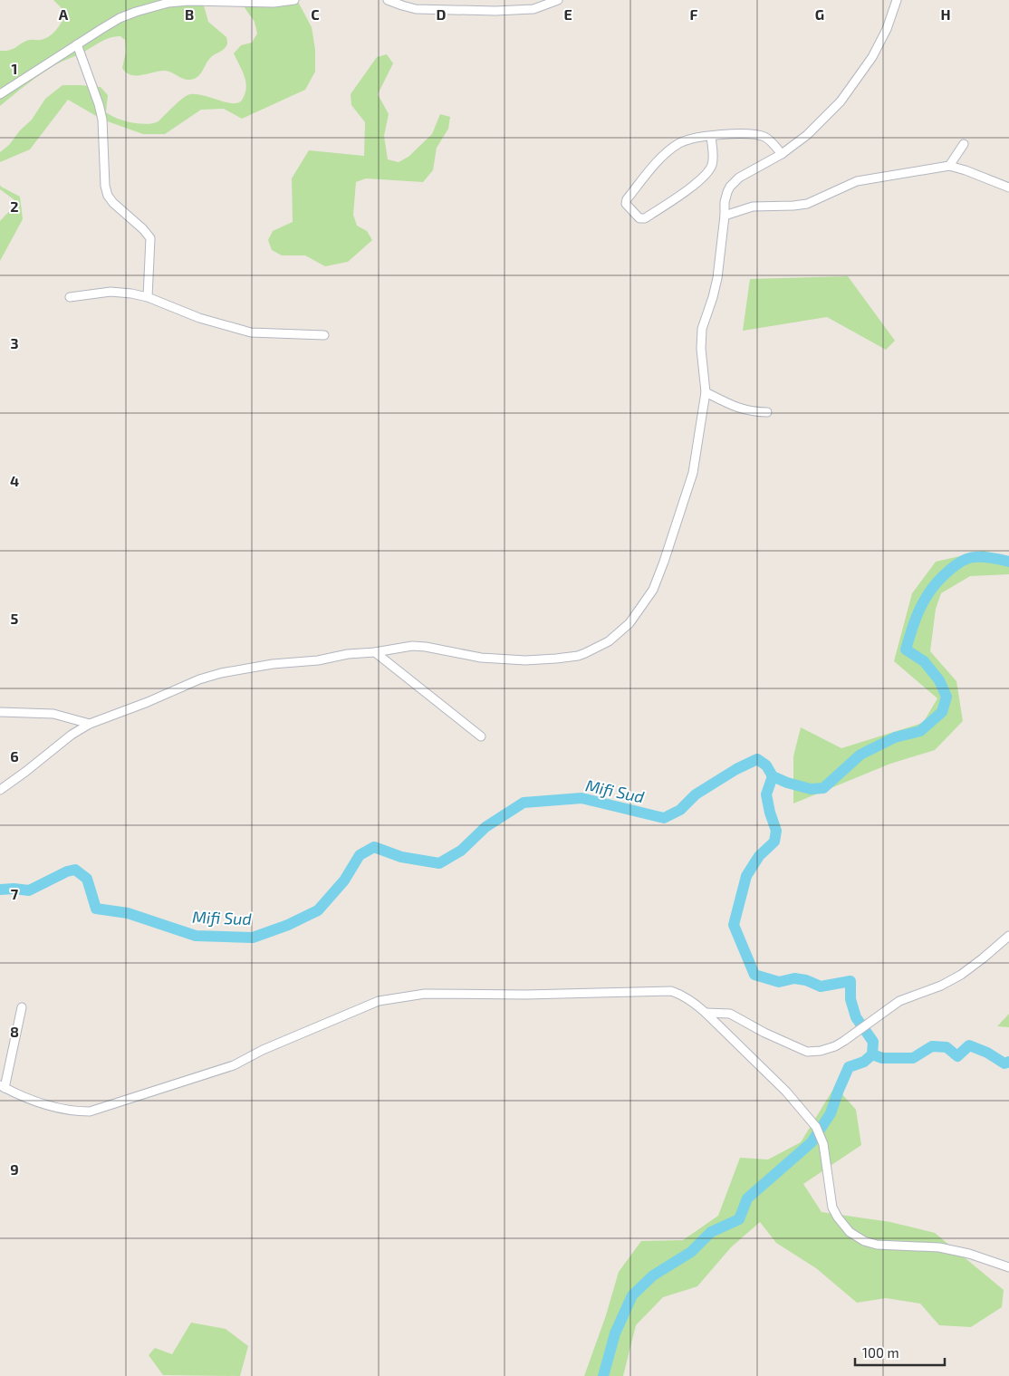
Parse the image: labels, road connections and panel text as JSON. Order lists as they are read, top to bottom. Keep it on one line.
{"water":["Mifi Sud"],"scale_bar":"100 m","grid":{"columns":["A","B","C","D","E","F","G","H"],"rows":["1","2","3","4","5","6","7","8","9"]}}
